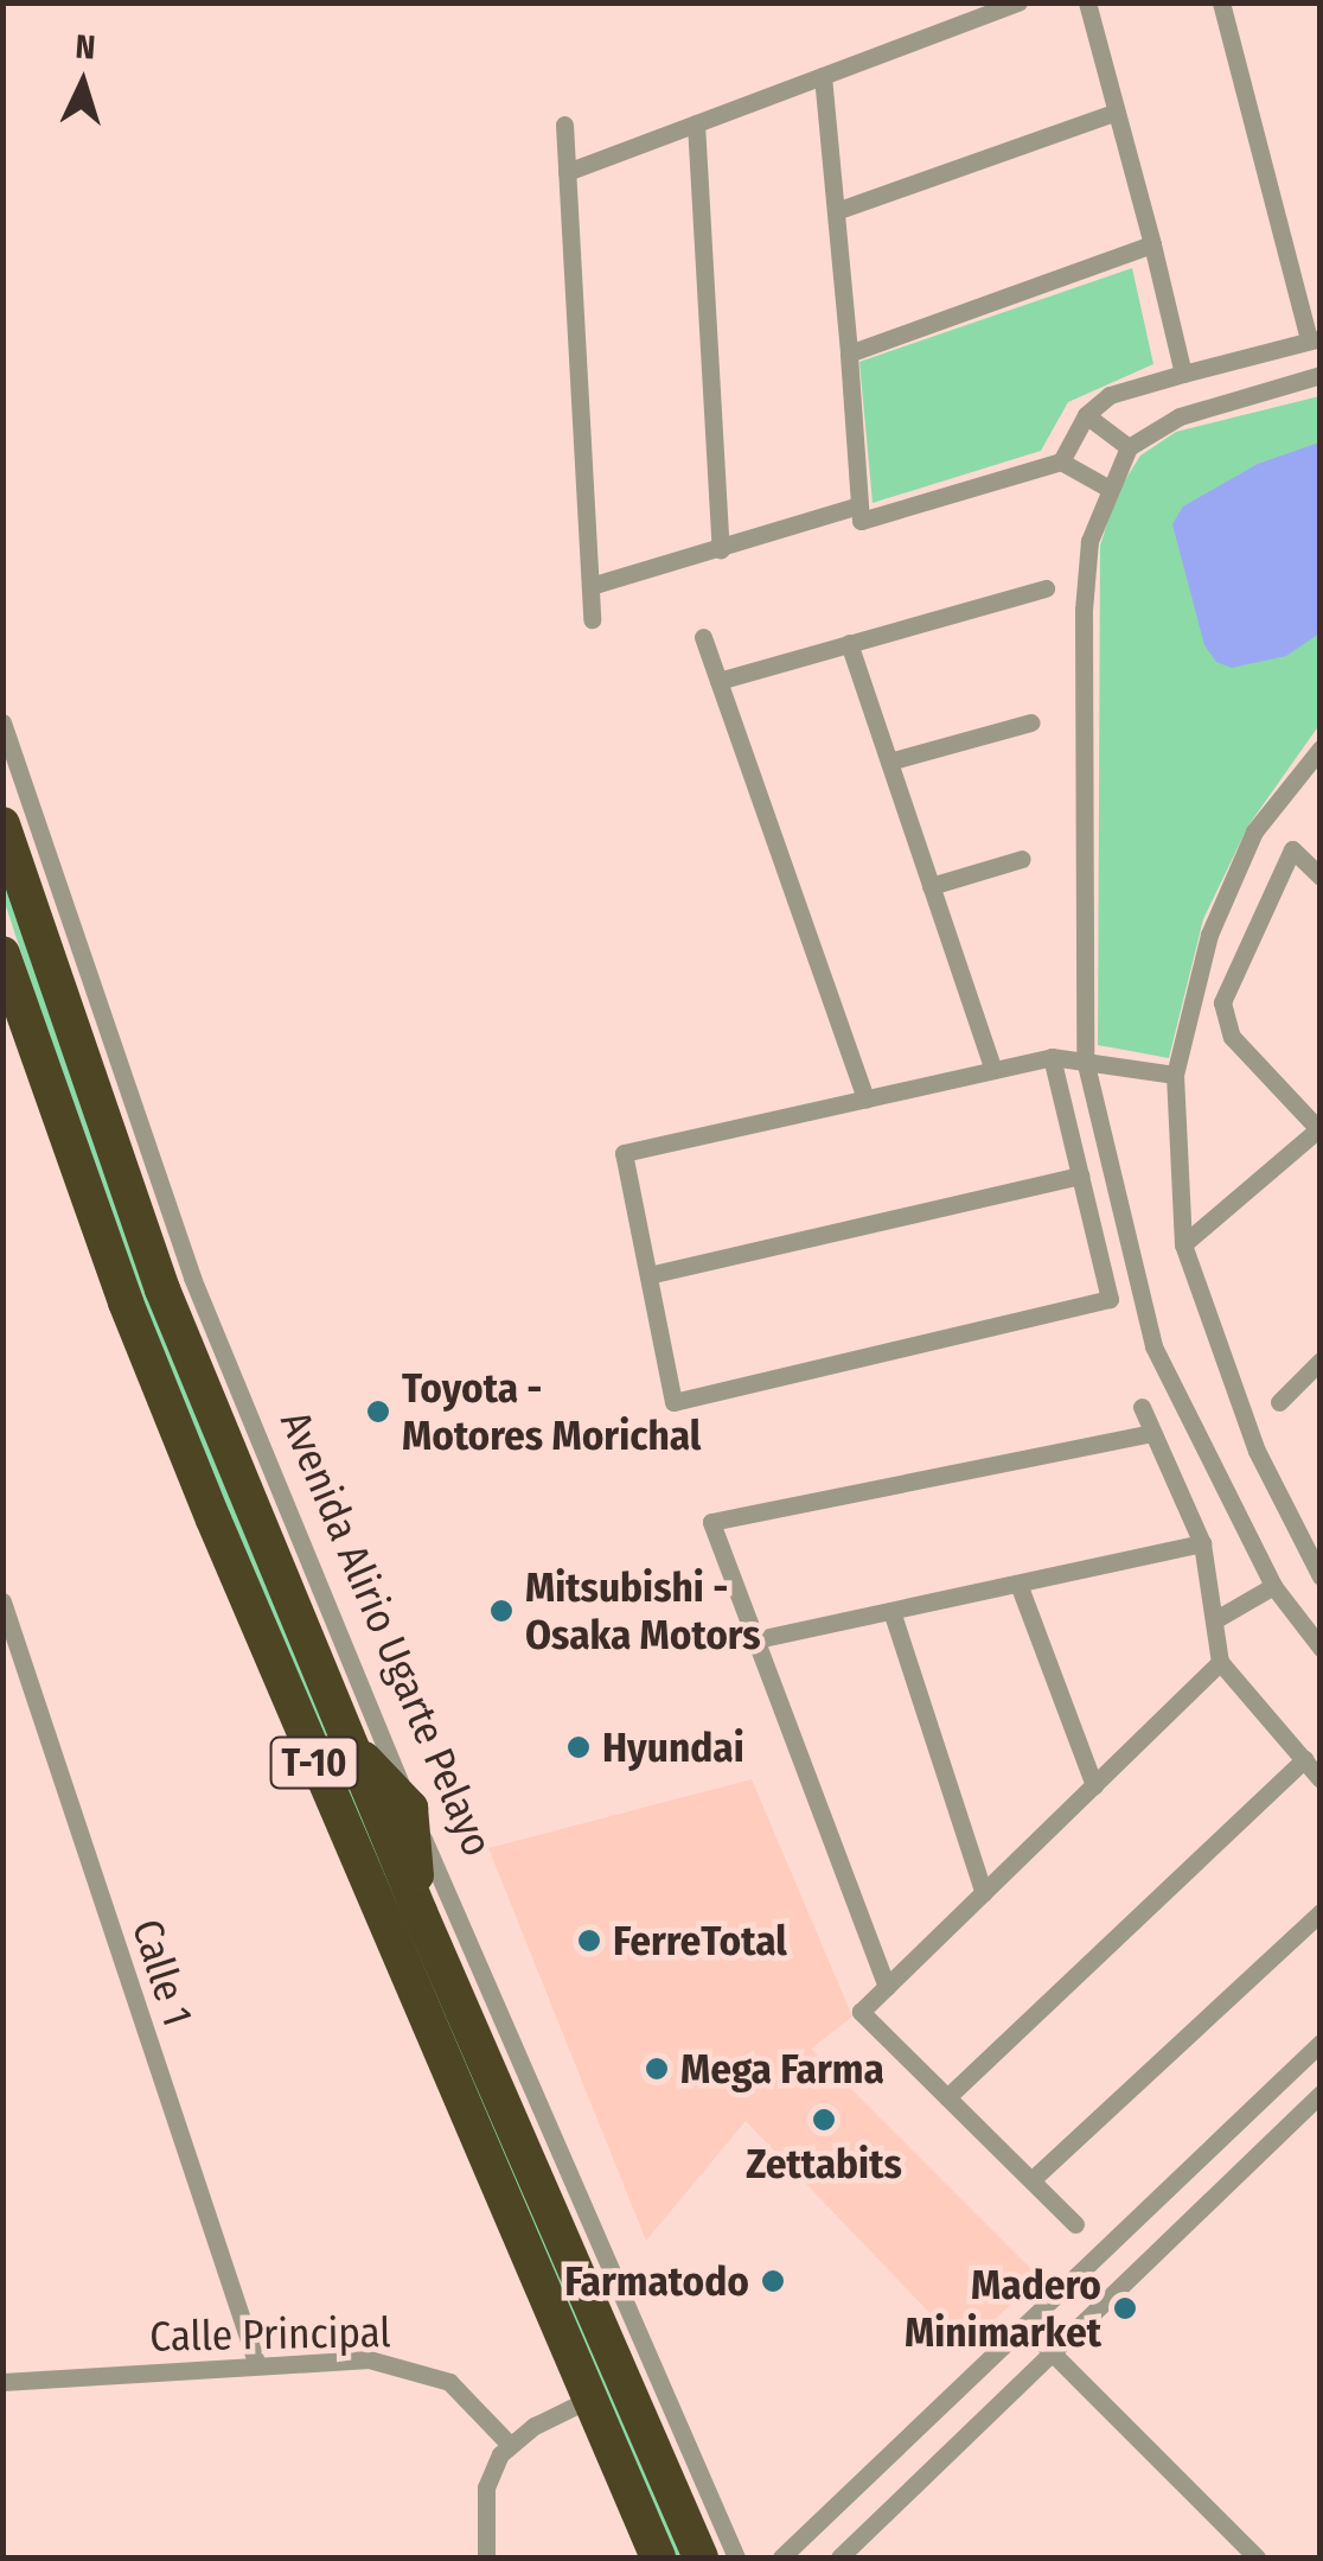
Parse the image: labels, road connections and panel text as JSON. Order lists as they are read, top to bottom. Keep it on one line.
{"streets":{"highway":["Avenida Alirio Ugarte Pelayo","T-10"],"street":["Calle 1","Calle Principal"]},"crossings":[["Calle 1","Calle Principal"]],"places":["Toyota - Motores Morichal","Mitsubishi - Osaka Motors","Hyundai","FerreTotal","Mega Farma","Zettabits","Farmatodo","Madero Minimarket"],"north":"top"}
